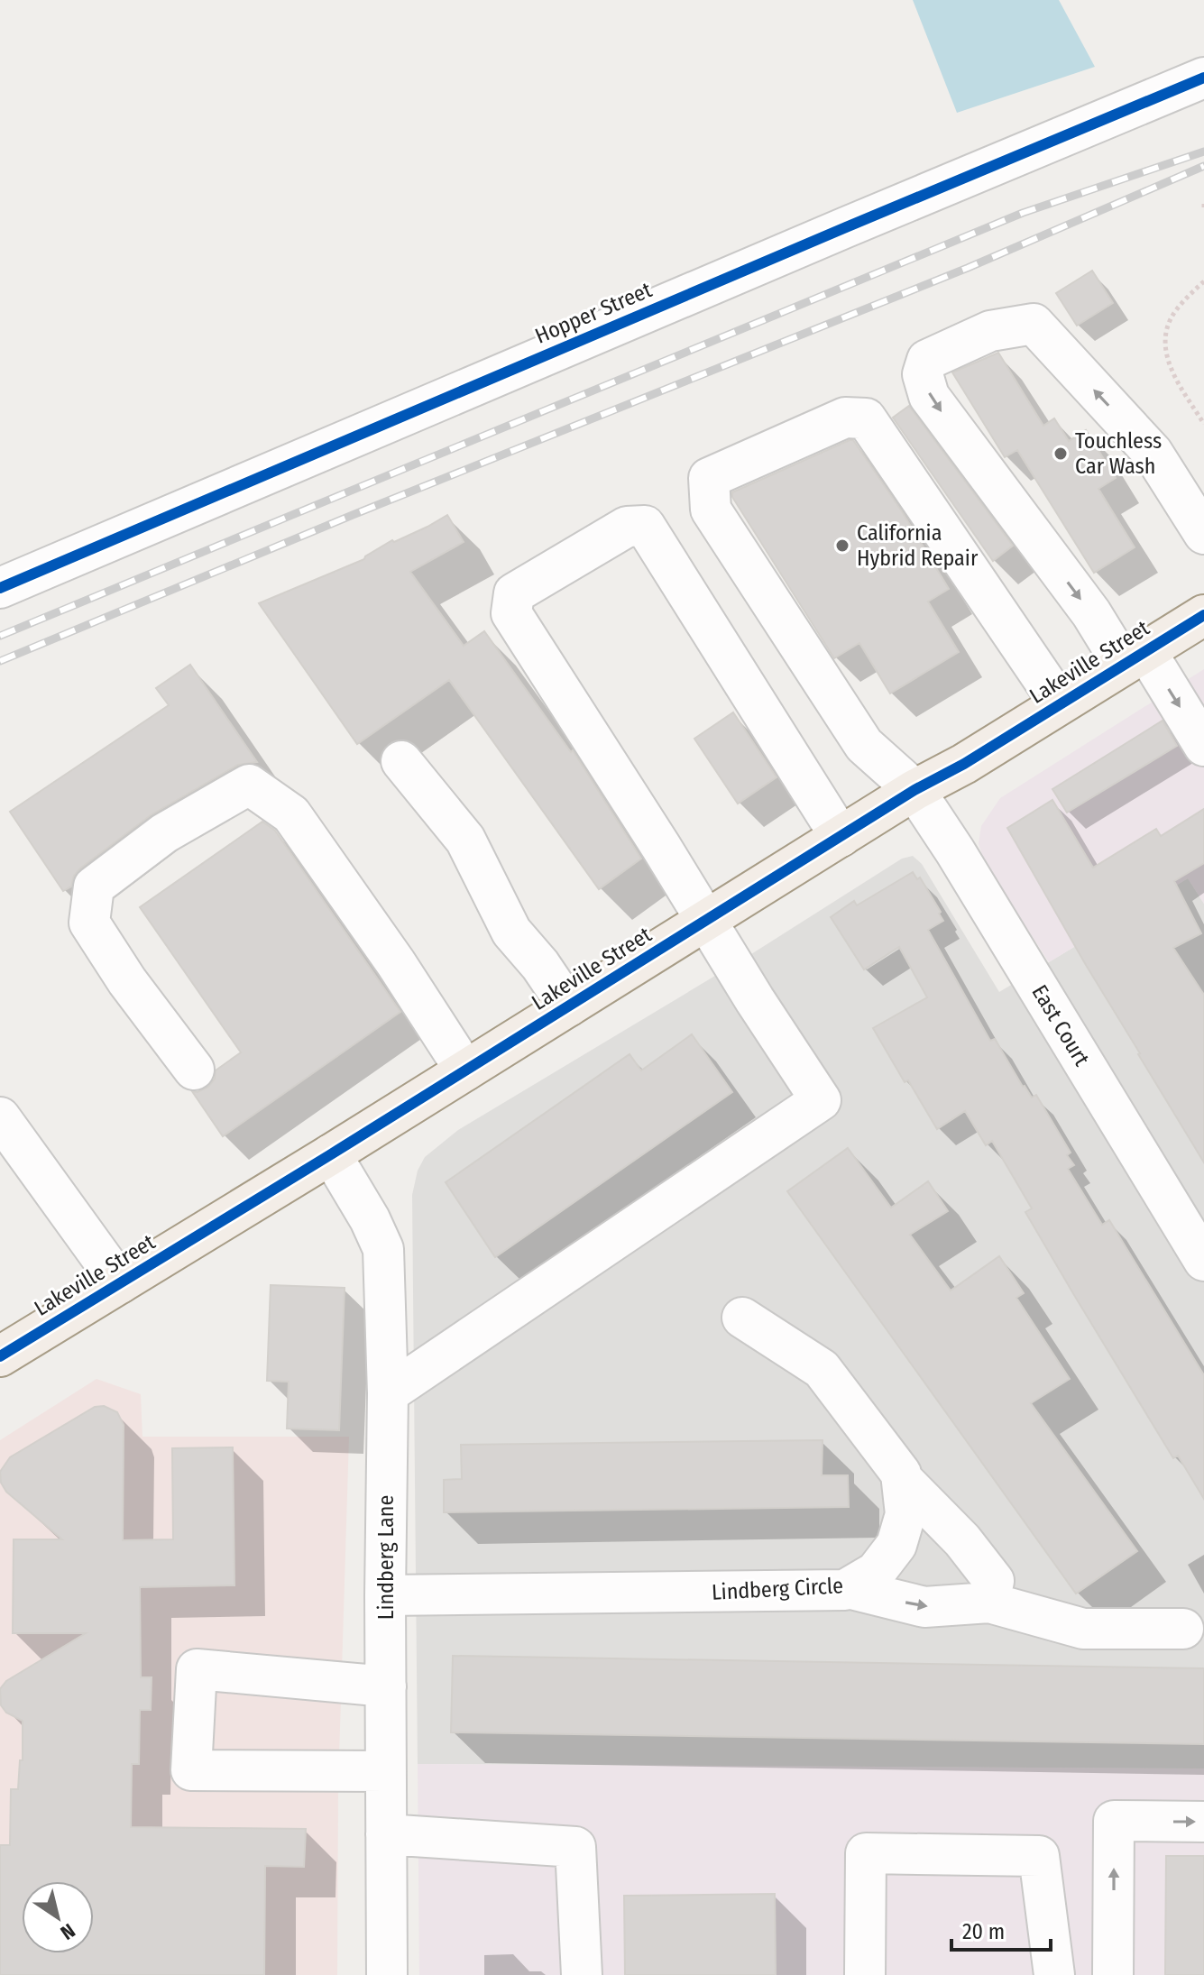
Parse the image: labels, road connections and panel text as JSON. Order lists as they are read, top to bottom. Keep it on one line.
{"streets":{"main road":["Lakeville Street"],"street":["Hopper Street","East Court","Lindberg Lane","Lindberg Circle"]},"crossings":[["Lakeville Street","East Court"],["Lakeville Street","Lindberg Lane"],["Lindberg Lane","Lindberg Circle"]],"places":["Touchless Car Wash","California Hybrid Repair"],"scale_bar":"20 m","north":"bottom right"}
